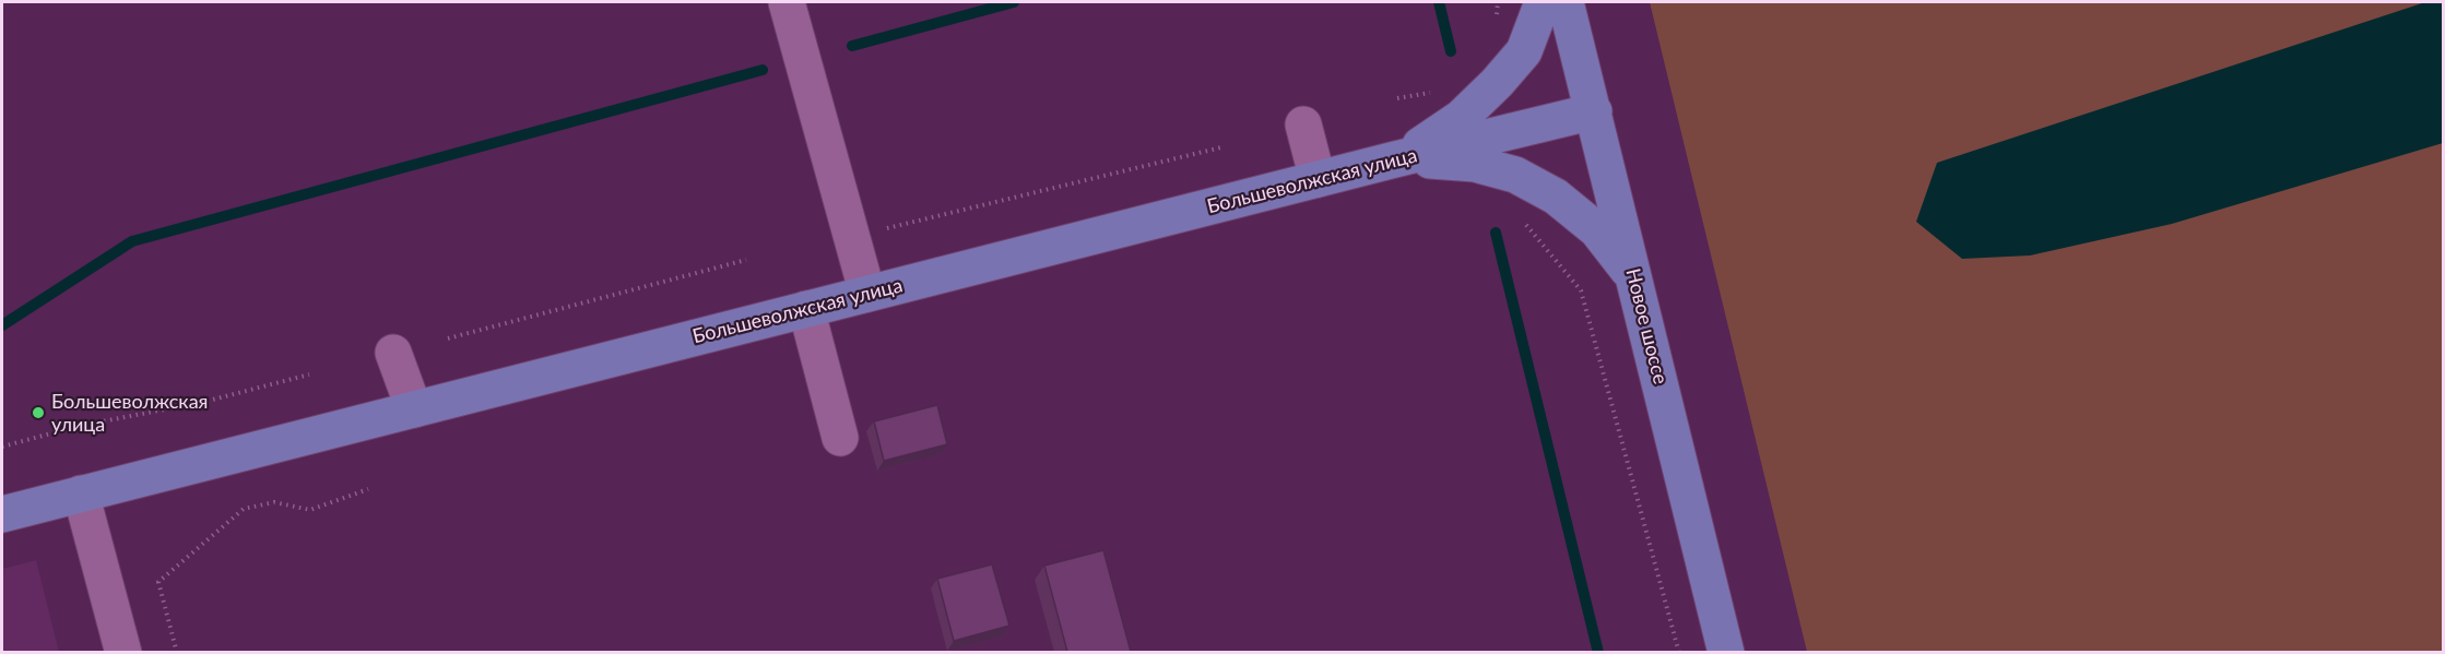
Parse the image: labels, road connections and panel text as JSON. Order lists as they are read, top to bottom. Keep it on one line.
{"streets":{"main road":["Большеволжская улица","Новое шоссе"]},"crossings":[["Большеволжская улица","Новое шоссе"]],"places":["Большеволжская улица"]}
